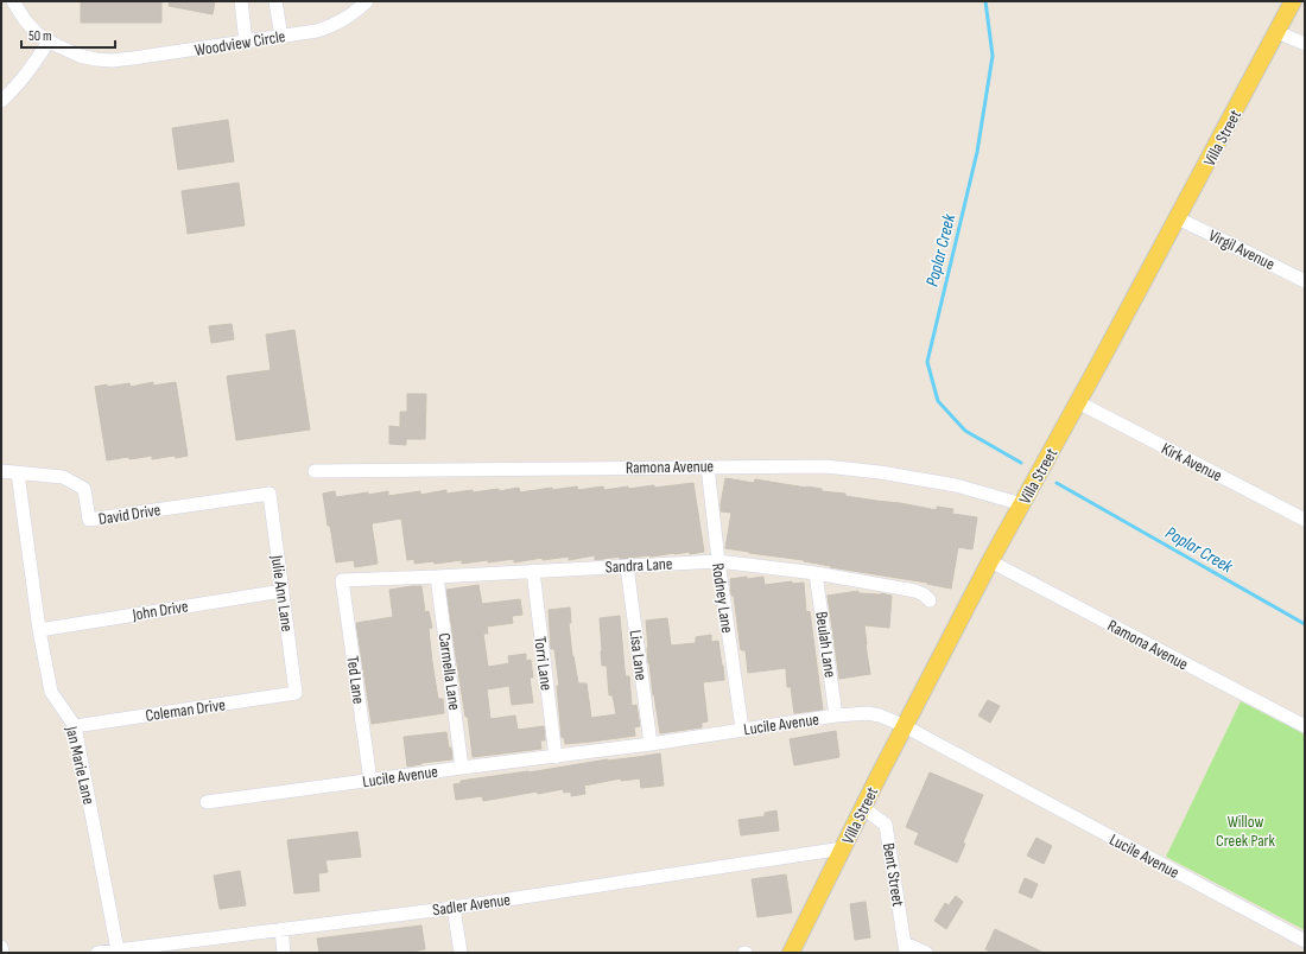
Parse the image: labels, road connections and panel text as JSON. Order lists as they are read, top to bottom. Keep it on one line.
{"streets":{"main road":["Villa Street"],"street":["Woodview Circle","Virgil Avenue","Kirk Avenue","Ramona Avenue","David Drive","Sandra Lane","Julie Ann Lane","Rodney Lane","John Drive","Beulah Lane","Lisa Lane","Torri Lane","Carmella Lane","Ted Lane","Coleman Drive","Lucile Avenue","Jan Marie Lane","Bent Street","Sadler Avenue"]},"crossings":[["Villa Street","Virgil Avenue"],["Villa Street","Kirk Avenue"],["Villa Street","Ramona Avenue"],["Villa Street","Lucile Avenue"],["Villa Street","Bent Street"],["Villa Street","Sadler Avenue"],["Ramona Avenue","Rodney Lane"],["David Drive","Julie Ann Lane"],["David Drive","Jan Marie Lane"],["Sandra Lane","Rodney Lane"],["Sandra Lane","Beulah Lane"],["Sandra Lane","Lisa Lane"],["Sandra Lane","Torri Lane"],["Sandra Lane","Carmella Lane"],["Sandra Lane","Ted Lane"],["Julie Ann Lane","John Drive"],["Julie Ann Lane","Coleman Drive"],["Rodney Lane","Lucile Avenue"],["John Drive","Jan Marie Lane"],["Beulah Lane","Lucile Avenue"],["Lisa Lane","Lucile Avenue"],["Torri Lane","Lucile Avenue"],["Carmella Lane","Lucile Avenue"],["Ted Lane","Lucile Avenue"],["Coleman Drive","Jan Marie Lane"],["Jan Marie Lane","Sadler Avenue"]],"water":["Poplar Creek"],"parks":["Willow Creek Park"],"scale_bar":"50 m"}
